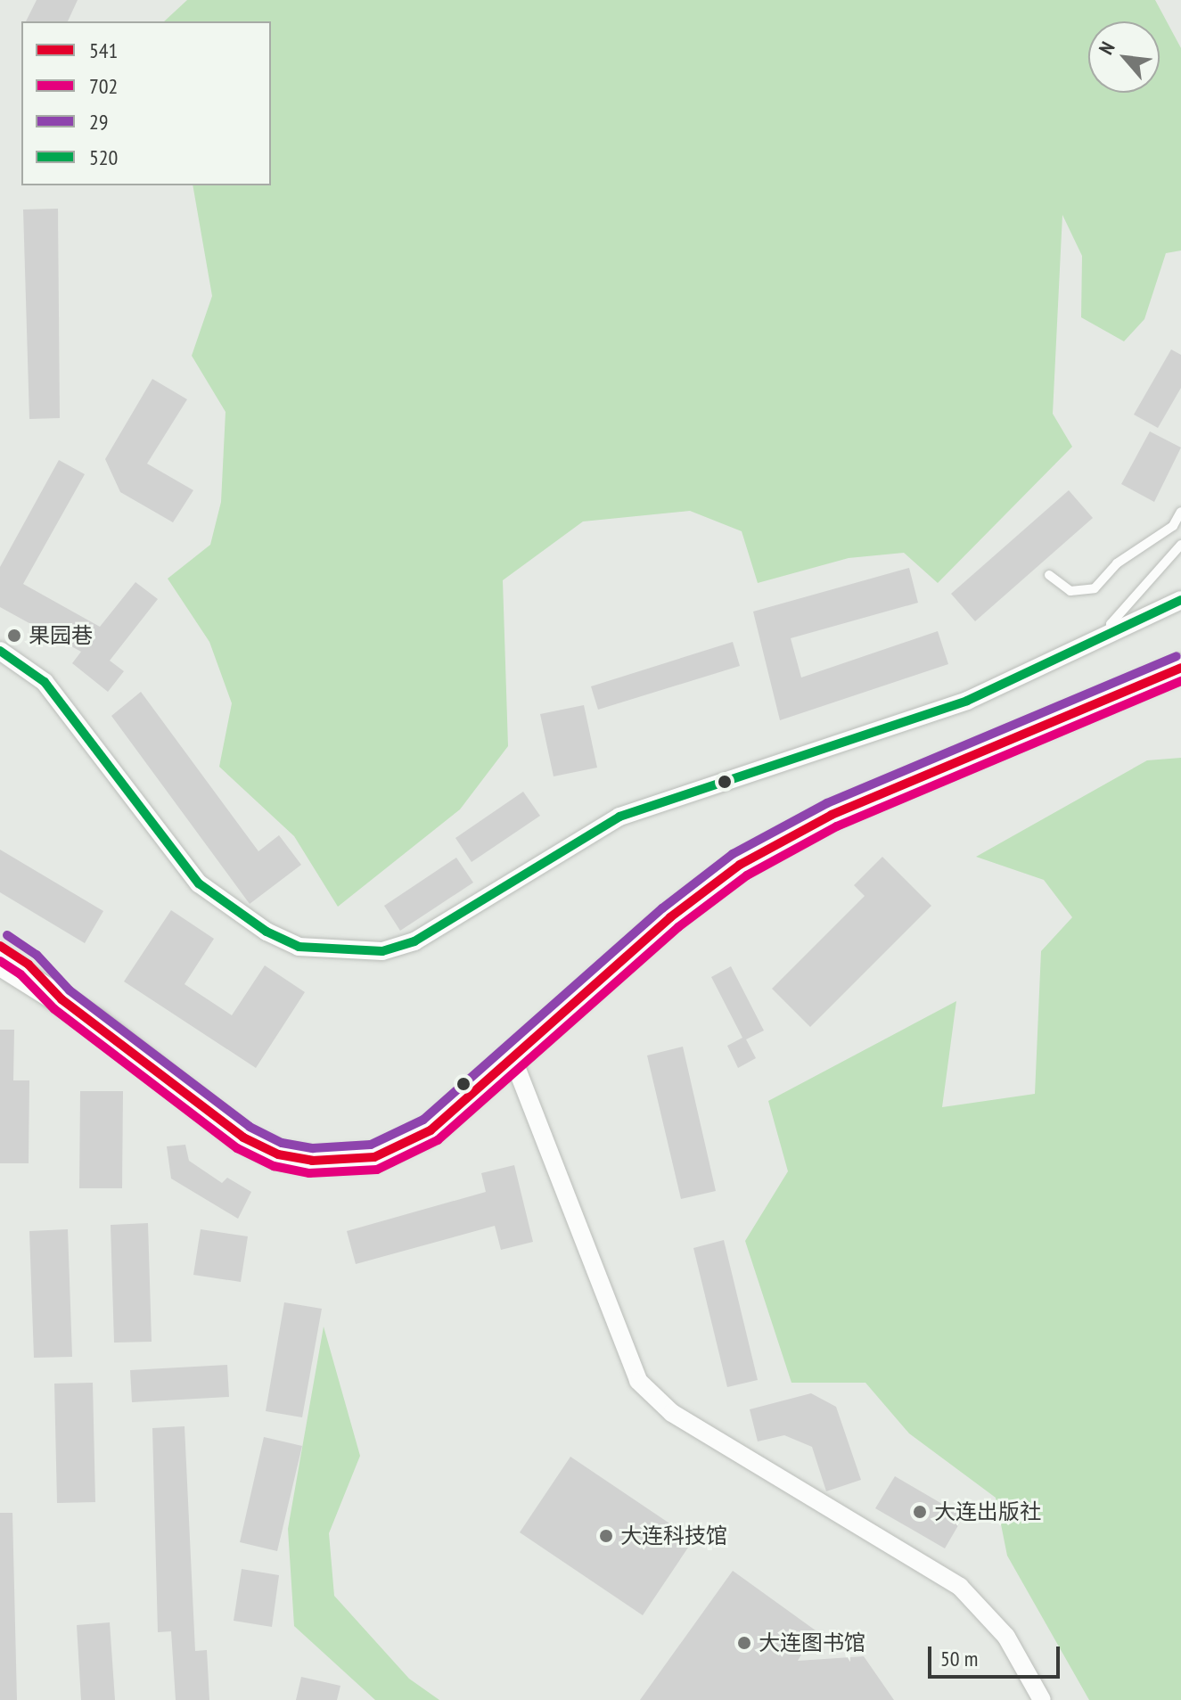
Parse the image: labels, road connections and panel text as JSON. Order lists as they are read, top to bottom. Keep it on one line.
{"places":["果园巷","大连出版社","大连科技馆","大连图书馆"],"lines":["transit line 520","transit line 29","transit line 541","transit line 702"],"legend":["541","702","29","520"],"scale_bar":"50 m","north":"top left"}
